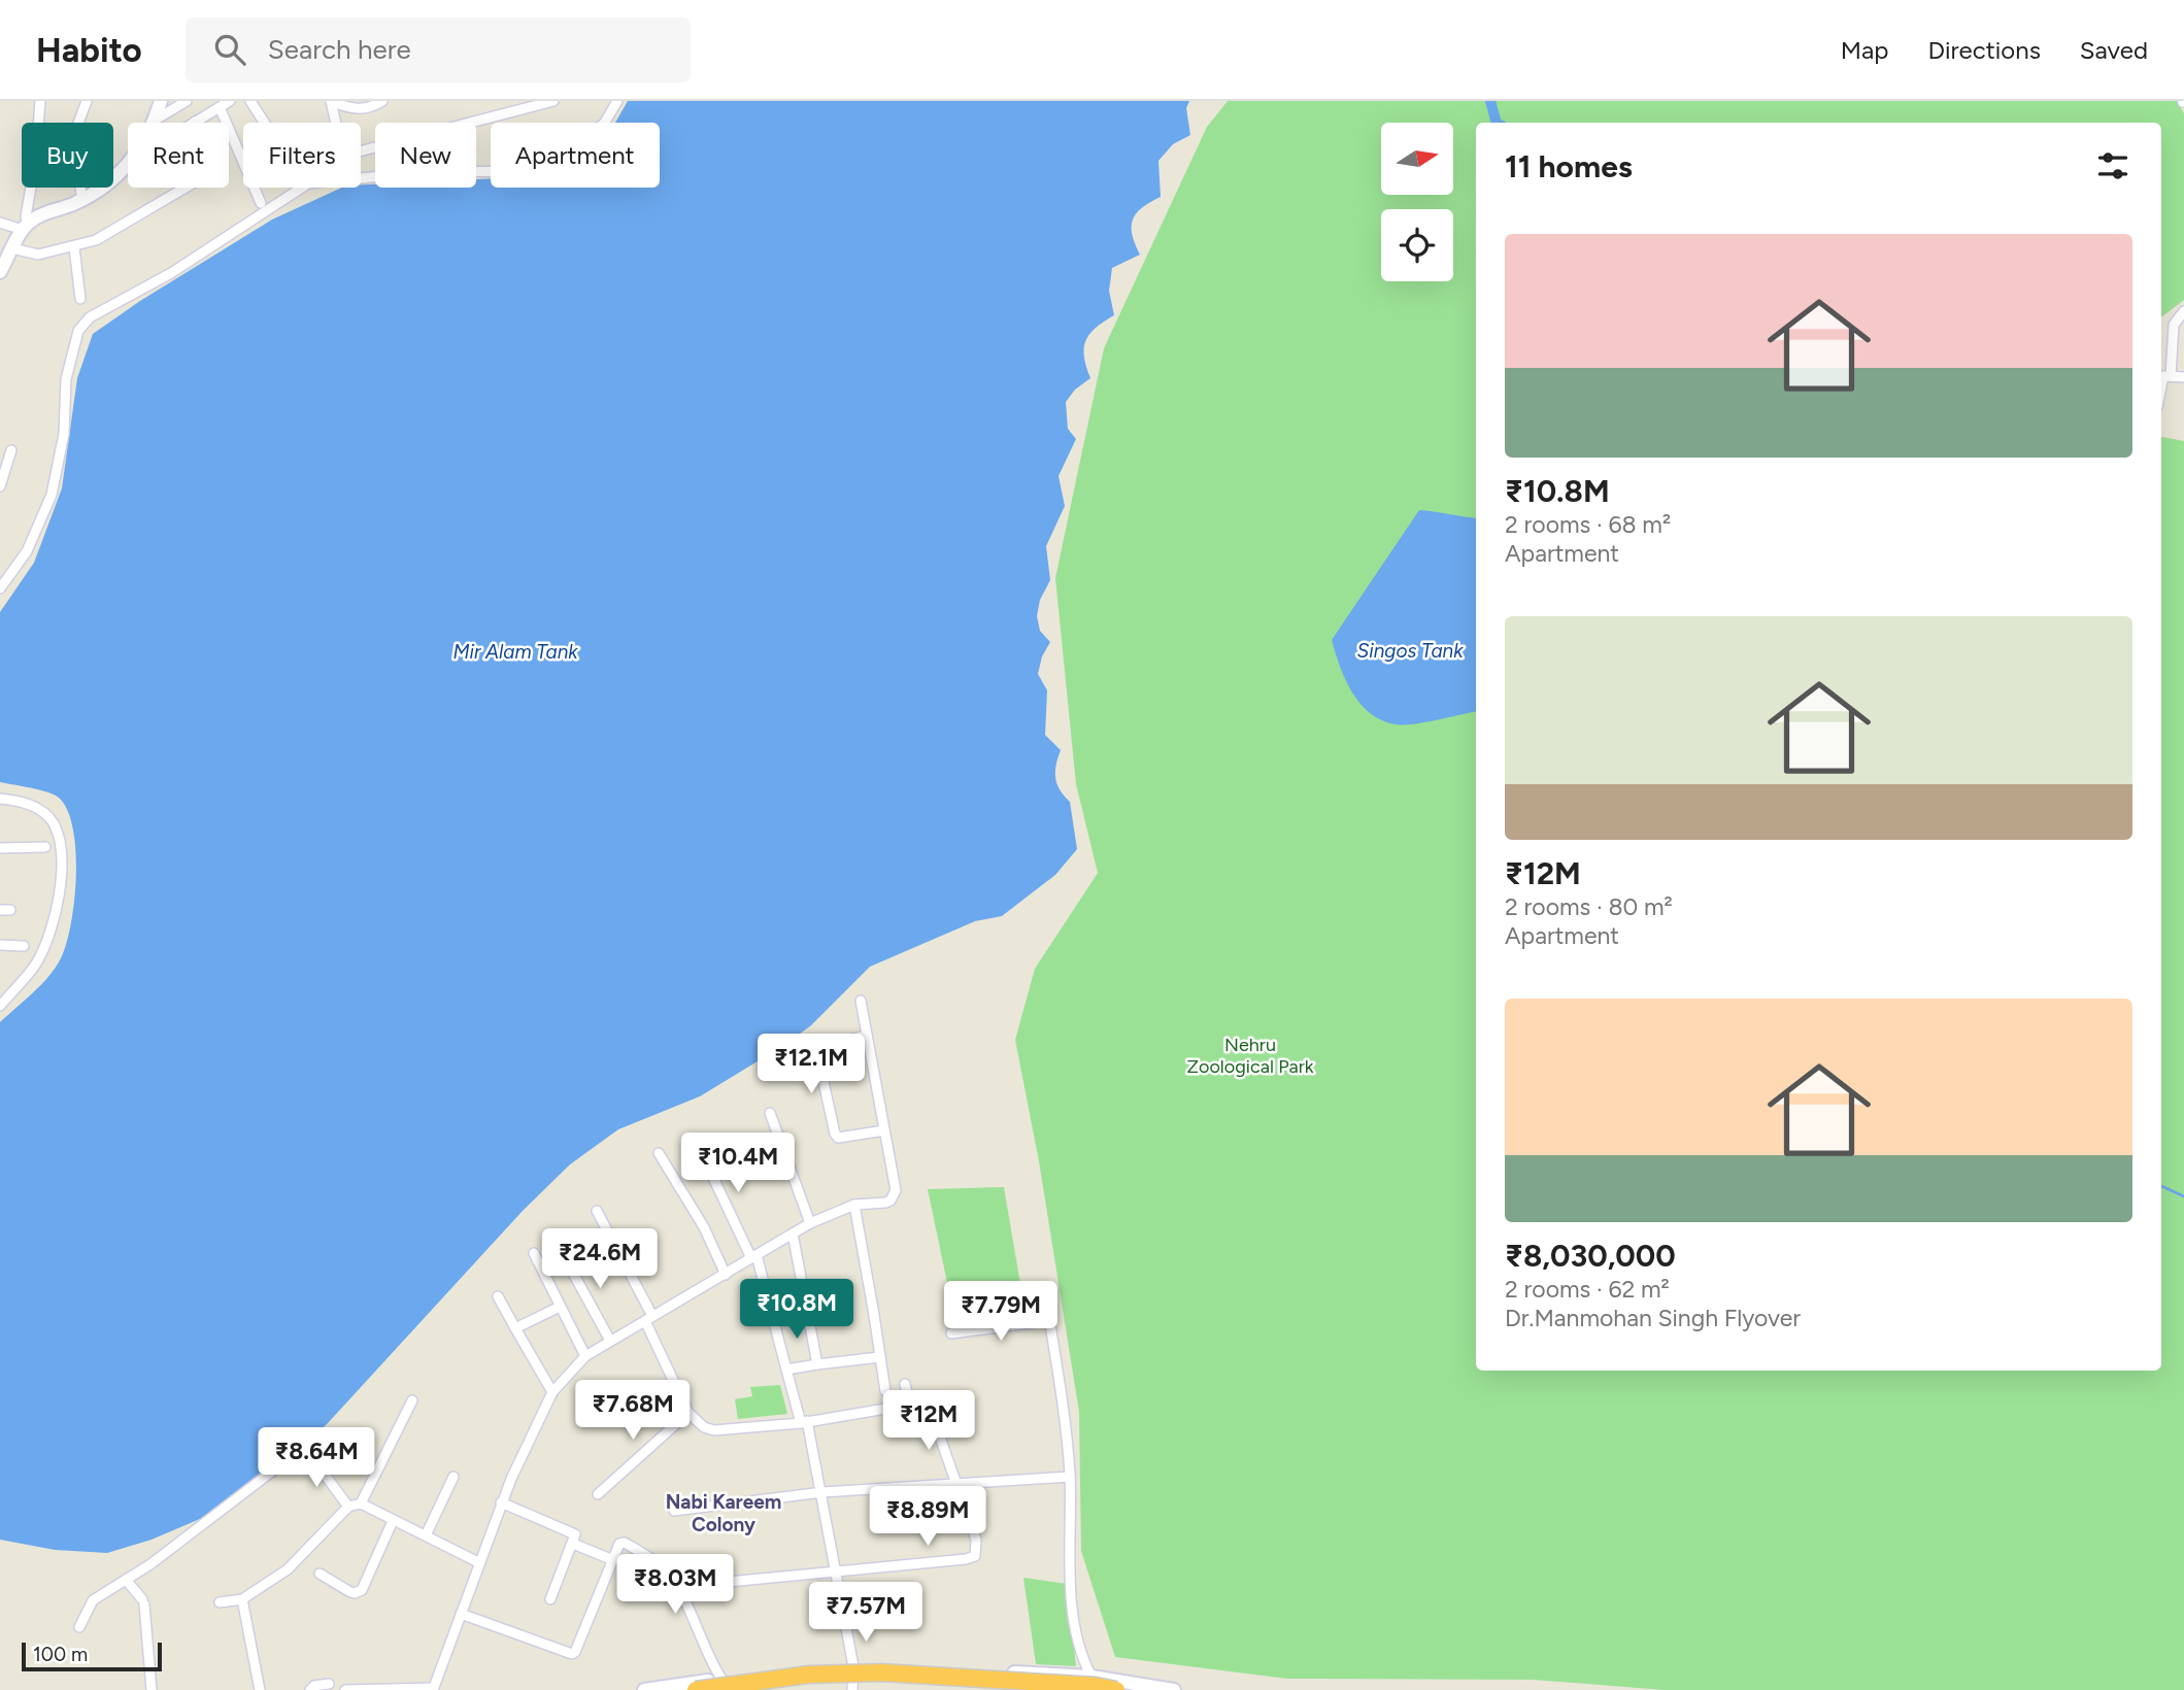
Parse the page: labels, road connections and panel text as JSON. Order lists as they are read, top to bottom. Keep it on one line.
{"districts":["Nabi Kareem Colony"],"water":["Singos Tank","Mir Alam Tank"],"parks":["Nehru Zoological Park"],"scale_bar":"100 m","north":"right","page":{"header":"Habito","search":"Search here","nav":["Map","Directions","Saved"],"chip":["Buy","Rent","Filters","New","Apartment"],"heading":"11 homes","list":[{"name":"₹10.8M","note":"2 rooms · 68 m² · Apartment"},{"name":"₹12M","note":"2 rooms · 80 m² · Apartment"},{"name":"₹8,030,000","note":"2 rooms · 62 m² · Dr.Manmohan Singh Flyover"}],"price":["₹12.1M","₹10.4M","₹24.6M","₹10.8M","₹7.79M","₹7.68M","₹12M","₹8.64M","₹8.89M","₹8.03M","₹7.57M"],"scale":"100 m"}}
